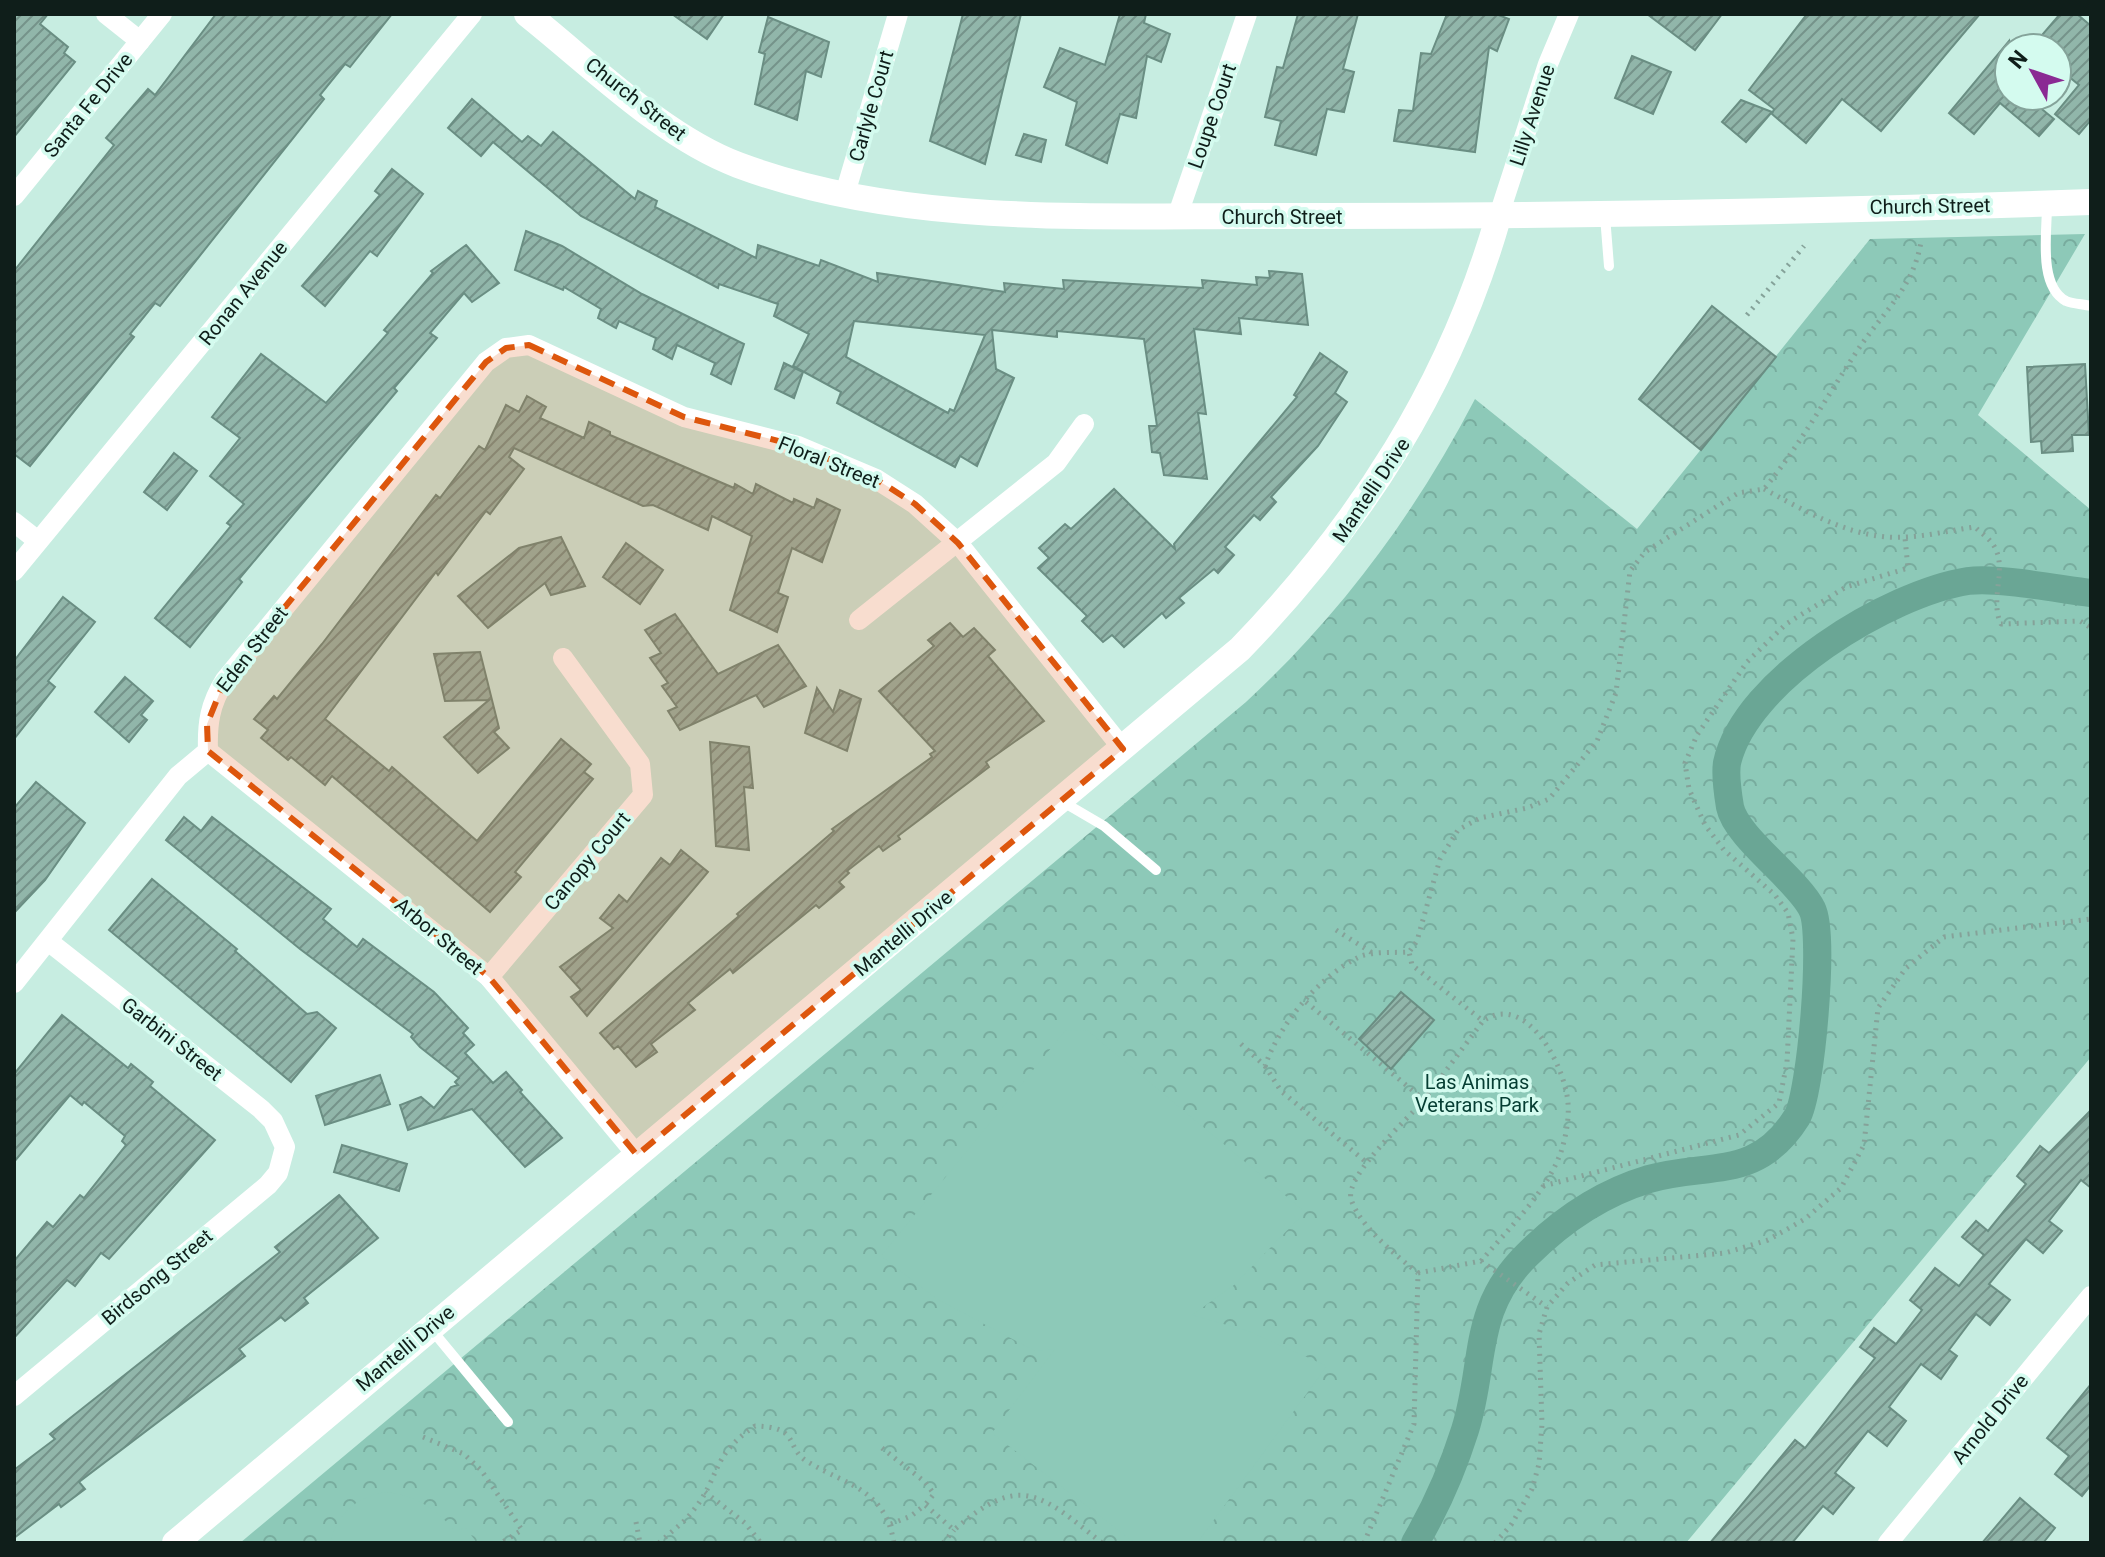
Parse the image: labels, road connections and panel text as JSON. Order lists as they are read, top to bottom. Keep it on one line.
{"streets":{"street":["Church Street","Santa Fe Drive","Carlyle Court","Lilly Avenue","Loupe Court","Ronan Avenue","Floral Street","Mantelli Drive","Eden Street","Canopy Court","Arbor Street","Garbini Street","Birdsong Street","Arnold Drive"]},"crossings":[["Church Street","Carlyle Court"],["Church Street","Lilly Avenue"],["Church Street","Loupe Court"],["Church Street","Mantelli Drive"],["Lilly Avenue","Mantelli Drive"],["Floral Street","Mantelli Drive"],["Floral Street","Eden Street"],["Mantelli Drive","Arbor Street"],["Eden Street","Arbor Street"],["Canopy Court","Arbor Street"],["Garbini Street","Birdsong Street"]],"parks":["Las Animas Veterans Park"],"north":"top left"}
